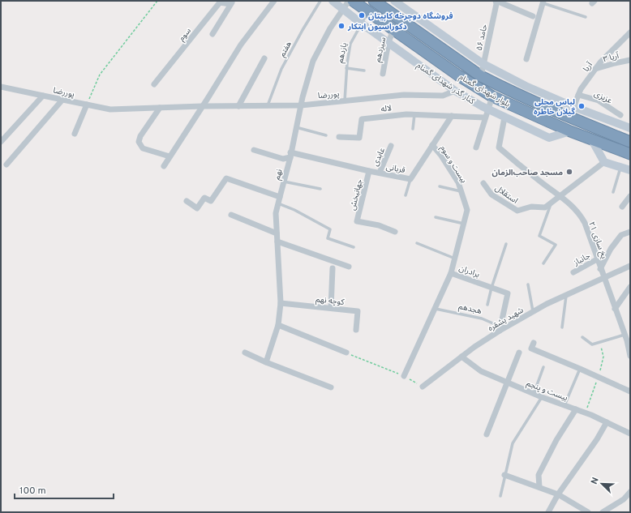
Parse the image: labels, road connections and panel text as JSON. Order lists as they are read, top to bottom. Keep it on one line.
{"streets":{"highway":["بلوار شهدای گمنام"],"street":["سوم","حامد ۵۶","سیزدهم","آریا ۳","آریا","کنار گذر شهدای گمنام","پوررضا","عزیزی","لاله","عابدی","بیست و سوم","قربانی","نهم","استقلال","جهانبخش","یخ سازی ۲۱","جانباز","برادران","کوچه نهم","شهید یشقره","بیست و پنجم"],"lane":["هفتم","یازدهم","هجدهم"]},"crossings":[["حامد ۵۶","بلوار شهدای گمنام"],["هفتم","پوررضا"],["سیزدهم","کنار گذر شهدای گمنام"],["سیزدهم","بلوار شهدای گمنام"],["یازدهم","کنار گذر شهدای گمنام"],["یازدهم","بلوار شهدای گمنام"],["یازدهم","پوررضا"],["آریا ۳","آریا"],["آریا","بلوار شهدای گمنام"],["آریا","عزیزی"],["کنار گذر شهدای گمنام","بلوار شهدای گمنام"],["کنار گذر شهدای گمنام","پوررضا"],["کنار گذر شهدای گمنام","نهم"],["کنار گذر شهدای گمنام","یخ سازی ۲۱"],["پوررضا","نهم"],["لاله","قربانی"],["عابدی","قربانی"],["بیست و سوم","قربانی"],["بیست و سوم","برادران"],["قربانی","نهم"],["قربانی","جهانبخش"],["نهم","کوچه نهم"],["استقلال","یخ سازی ۲۱"],["یخ سازی ۲۱","جانباز"],["یخ سازی ۲۱","شهید یشقره"],["برادران","هجدهم"],["برادران","شهید یشقره"],["هجدهم","شهید یشقره"],["شهید یشقره","بیست و پنجم"]],"places":["فروشگاه دوچرخه کاپیتان","دکوراسیون ابتکار","لباس محلی گیلان خاطره","مسجد صاحب‌الزمان"],"scale_bar":"100 m","north":"top left"}
